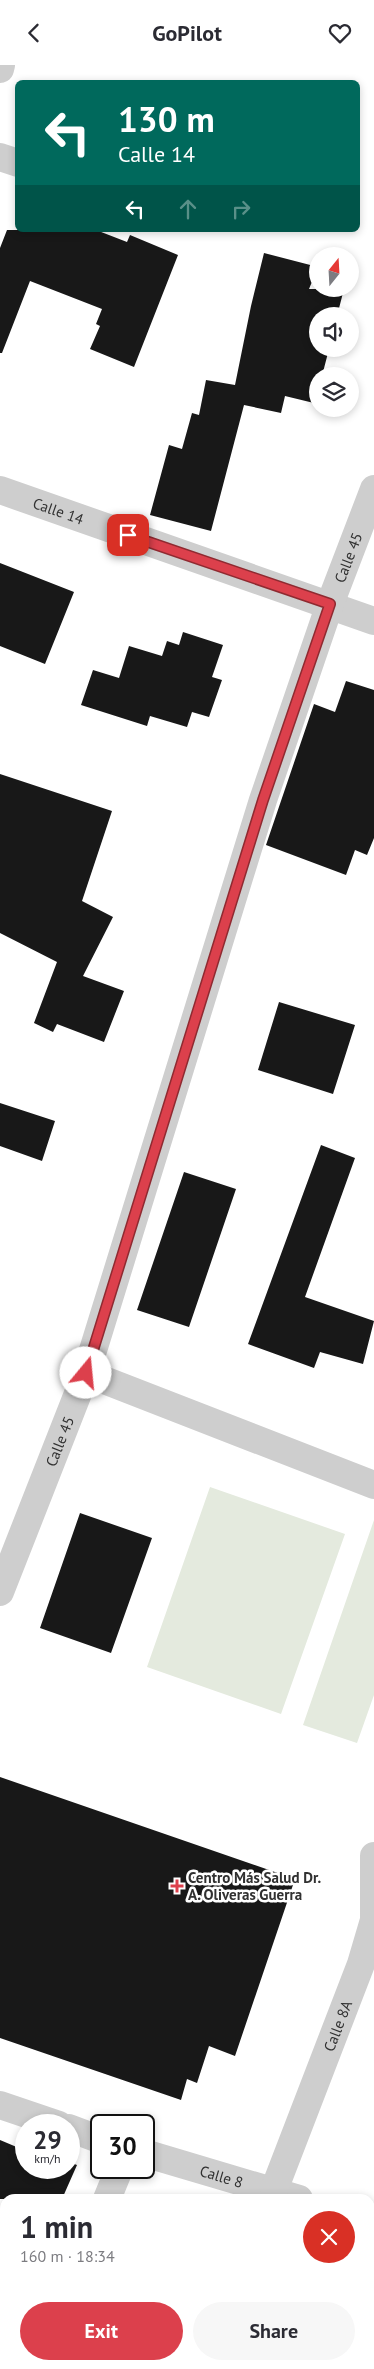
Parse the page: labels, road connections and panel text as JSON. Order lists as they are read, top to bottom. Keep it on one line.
{"streets":{"street":["Calle 14","Calle 45","Calle 8A","Calle 8"]},"crossings":[["Calle 14","Calle 45"],["Calle 8A","Calle 8"]],"places":{"health":["Centro Más Salud Dr. A. Oliveras Guerra"]},"north":"top","page":{"header":"GoPilot","turn":["130 m","Calle 14"],"speed":"29 km/h","limit":"30","heading":["1 min","160 m · 18:34"],"buttons":["Exit","Share"]}}
